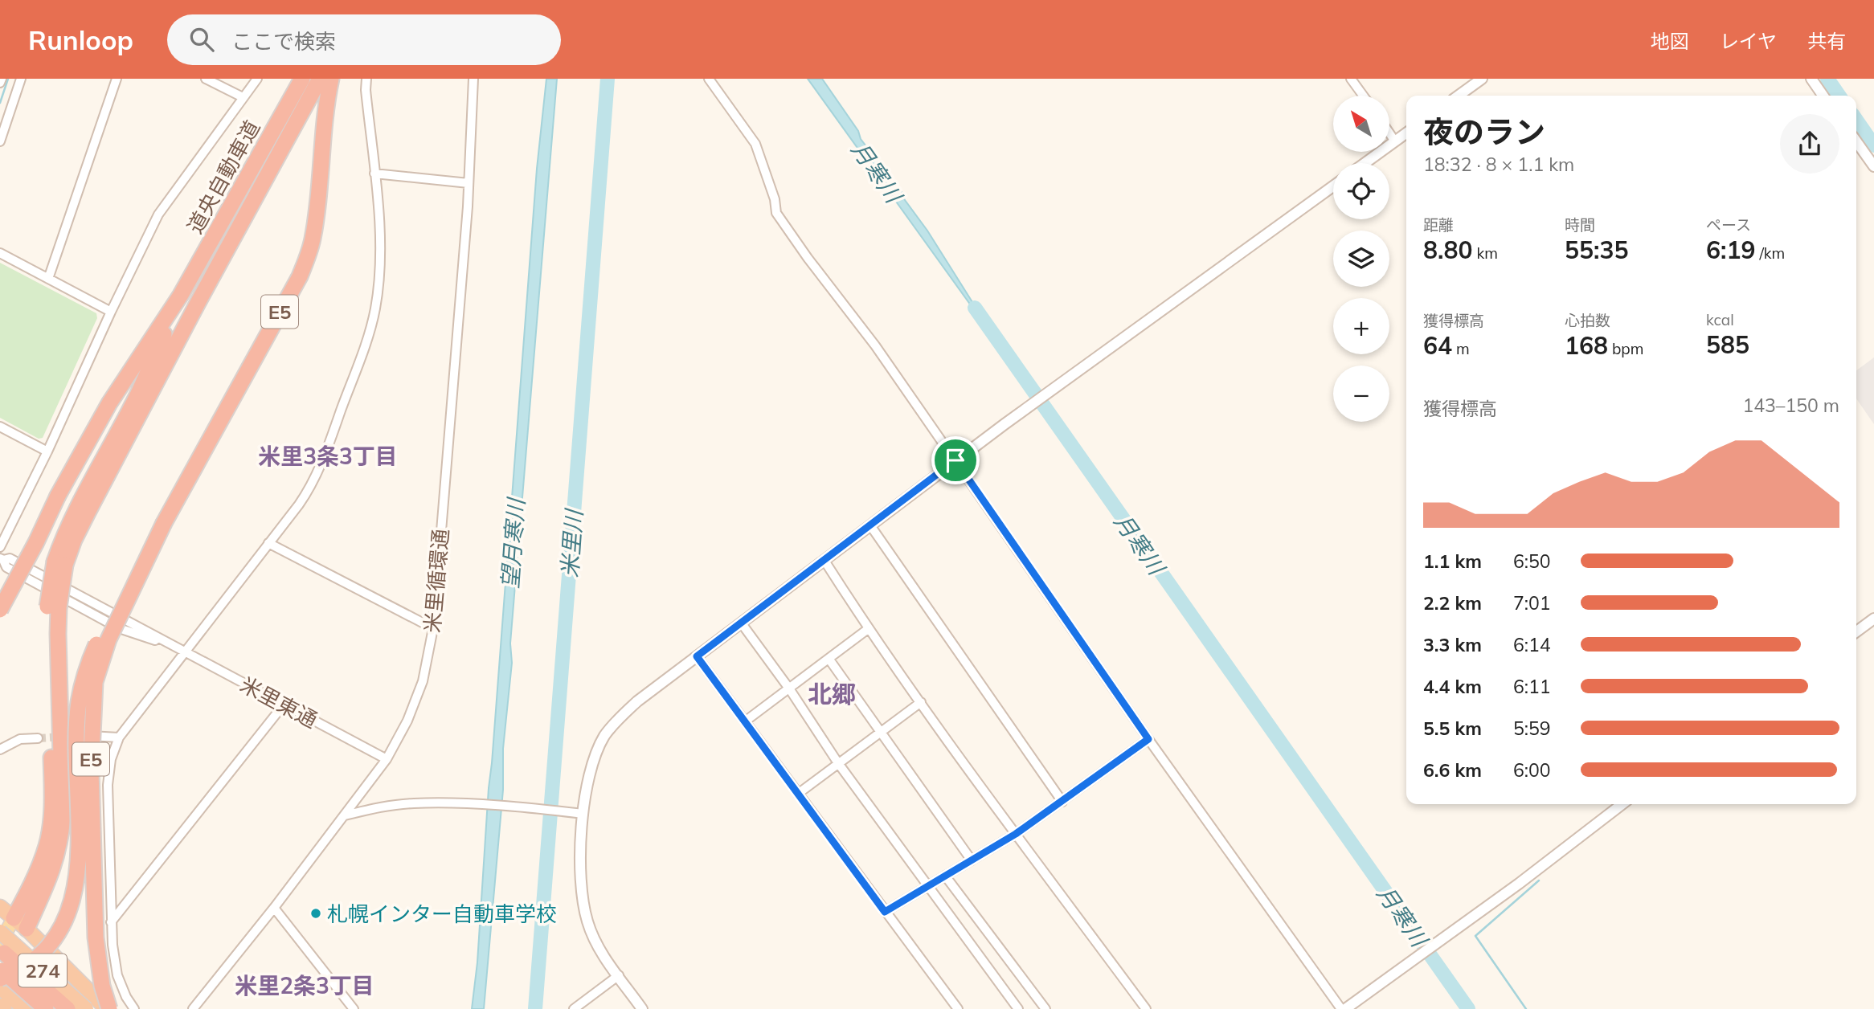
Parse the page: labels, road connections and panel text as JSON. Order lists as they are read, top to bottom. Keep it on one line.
{"streets":{"highway":["道央自動車道","E5","274"],"street":["米里循環通","米里東通"]},"crossings":[["米里循環通","米里東通"]],"districts":["米里3条3丁目","北郷","米里2条3丁目"],"water":["月寒川","望月寒川","米里川"],"places":["札幌インター自動車学校"],"north":"top left","page":{"header":"Runloop","search":"ここで検索","nav":["地図","レイヤ","共有"],"map_buttons":["+","−"],"heading":["夜のラン","18:32 · 8 × 1.1 km"],"stats":[["距離","8.80 km"],["時間","55:35"],["ペース","6:19 /km"],["獲得標高","64 m"],["心拍数","168 bpm"],["kcal","585"]],"chart":["獲得標高","143–150 m"],"list":[{"name":"1.1 km","note":"6:50"},{"name":"2.2 km","note":"7:01"},{"name":"3.3 km","note":"6:14"},{"name":"4.4 km","note":"6:11"},{"name":"5.5 km","note":"5:59"},{"name":"6.6 km","note":"6:00"}]}}
